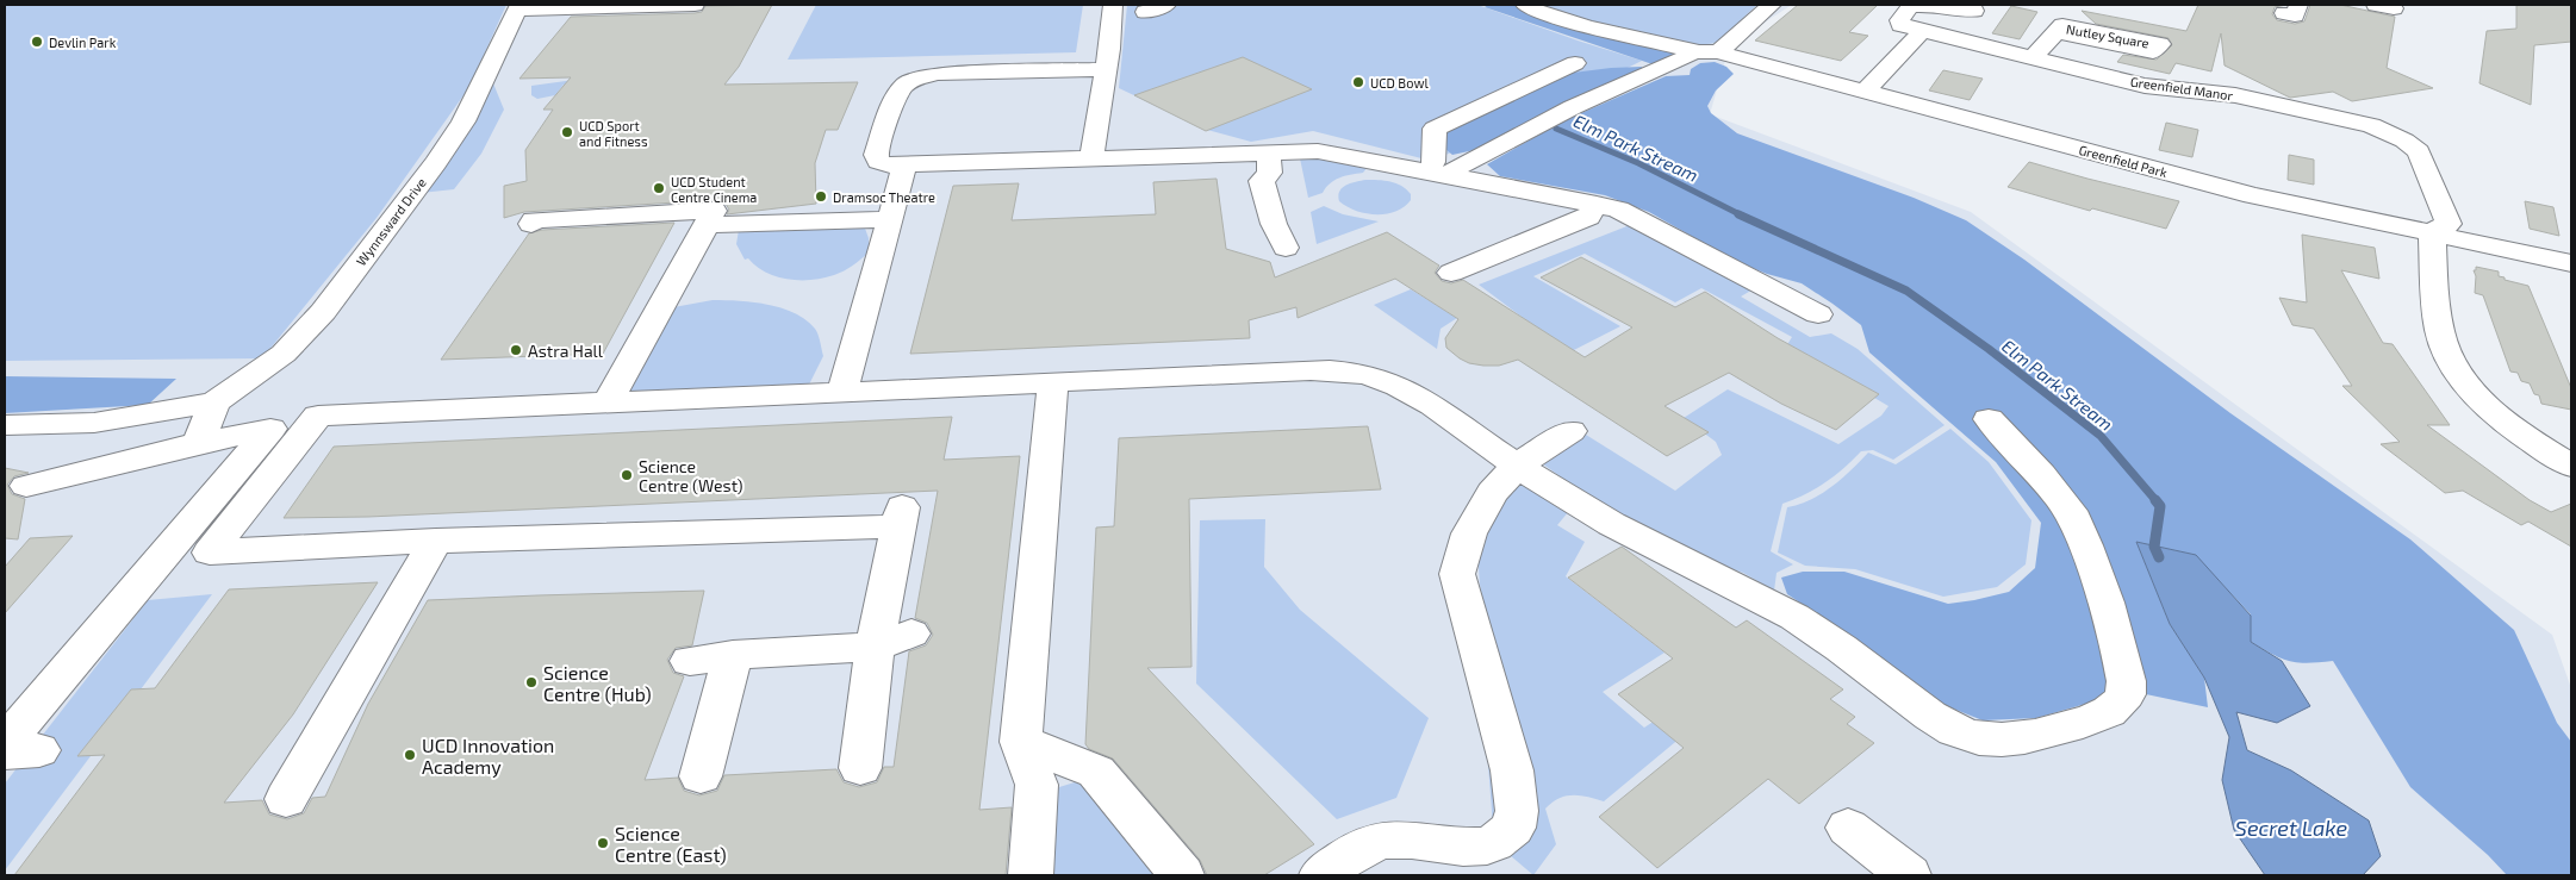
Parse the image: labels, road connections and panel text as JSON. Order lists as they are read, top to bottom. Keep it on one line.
{"streets":{"street":["Nutley Square","Greenfield Manor","Greenfield Park","Wynnsward Drive"]},"crossings":[["Nutley Square","Greenfield Manor"],["Greenfield Manor","Greenfield Park"]],"water":["Elm Park Stream","Secret Lake"],"places":["Devlin Park","UCD Bowl","UCD Sport and Fitness","UCD Student Centre Cinema","Dramsoc Theatre","Astra Hall","Science Centre (West)","Science Centre (Hub)","UCD Innovation Academy","Science Centre (East)"]}
